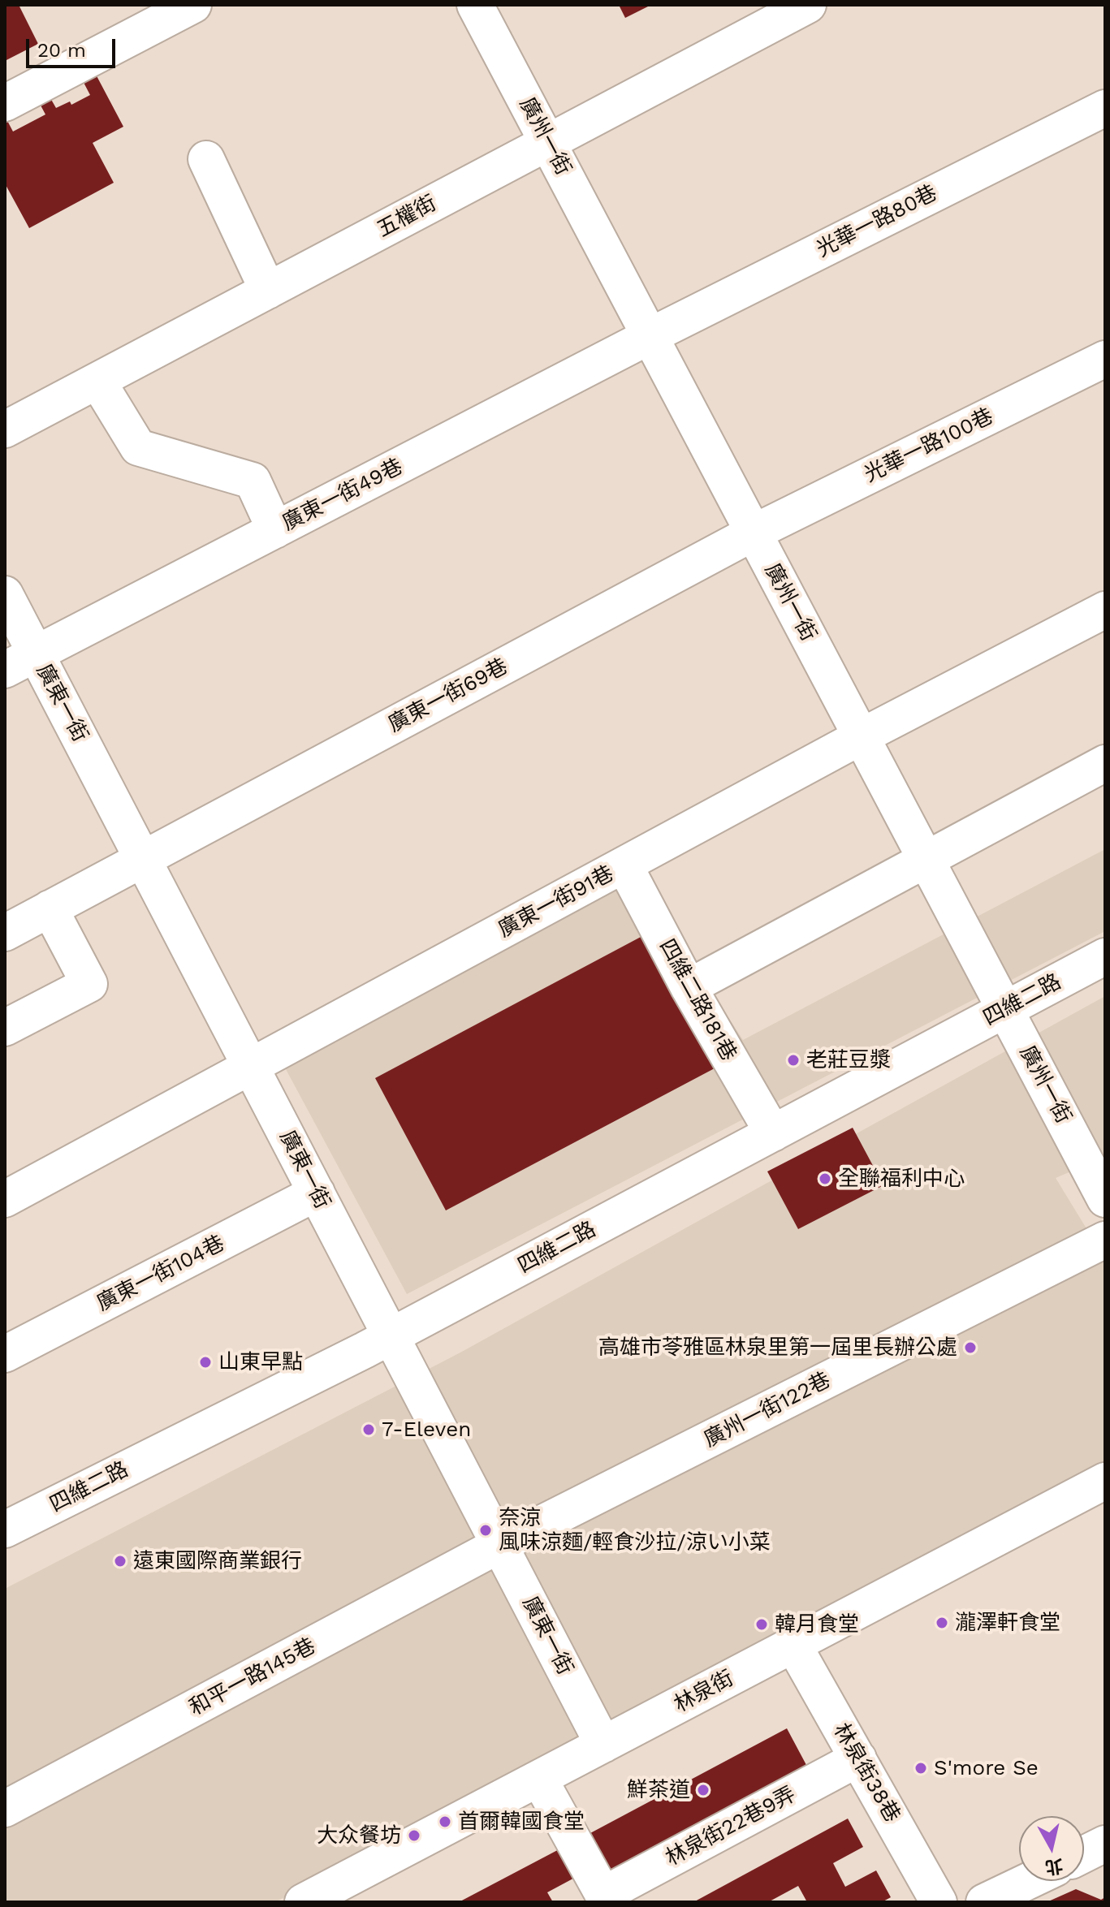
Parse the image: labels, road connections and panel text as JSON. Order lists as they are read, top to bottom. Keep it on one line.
{"streets":{"street":["廣州一街","五權街","光華一路80巷","光華一路100巷","廣東一街49巷","廣東一街69巷","廣東一街","廣東一街91巷","四維二路181巷","四維二路","廣東一街104巷","廣州一街122巷","和平一路145巷","林泉街","林泉街38巷","林泉街22巷9弄"]},"crossings":[["廣州一街","五權街"],["廣州一街","光華一路80巷"],["廣州一街","光華一路100巷"],["廣州一街","廣東一街49巷"],["廣州一街","廣東一街69巷"],["廣州一街","廣東一街91巷"],["廣州一街","四維二路"],["光華一路80巷","廣東一街49巷"],["光華一路100巷","廣東一街69巷"],["廣東一街49巷","廣東一街"],["廣東一街69巷","廣東一街"],["廣東一街","廣東一街91巷"],["廣東一街","四維二路"],["廣東一街","廣東一街104巷"],["廣東一街","廣州一街122巷"],["廣東一街","和平一路145巷"],["廣東一街","林泉街"],["廣東一街91巷","四維二路181巷"],["四維二路181巷","四維二路"],["廣州一街122巷","和平一路145巷"],["林泉街","林泉街38巷"],["林泉街38巷","林泉街22巷9弄"]],"places":["老莊豆漿","全聯福利中心","高雄市苓雅區林泉里第一屆里長辦公處","山東早點","7-Eleven","奈涼 風味涼麵/輕食沙拉/涼い小菜","遠東國際商業銀行","瀧澤軒食堂","韓月食堂","S'more Se","鮮茶道","首爾韓國食堂","大众餐坊"],"scale_bar":"20 m","north":"bottom"}
